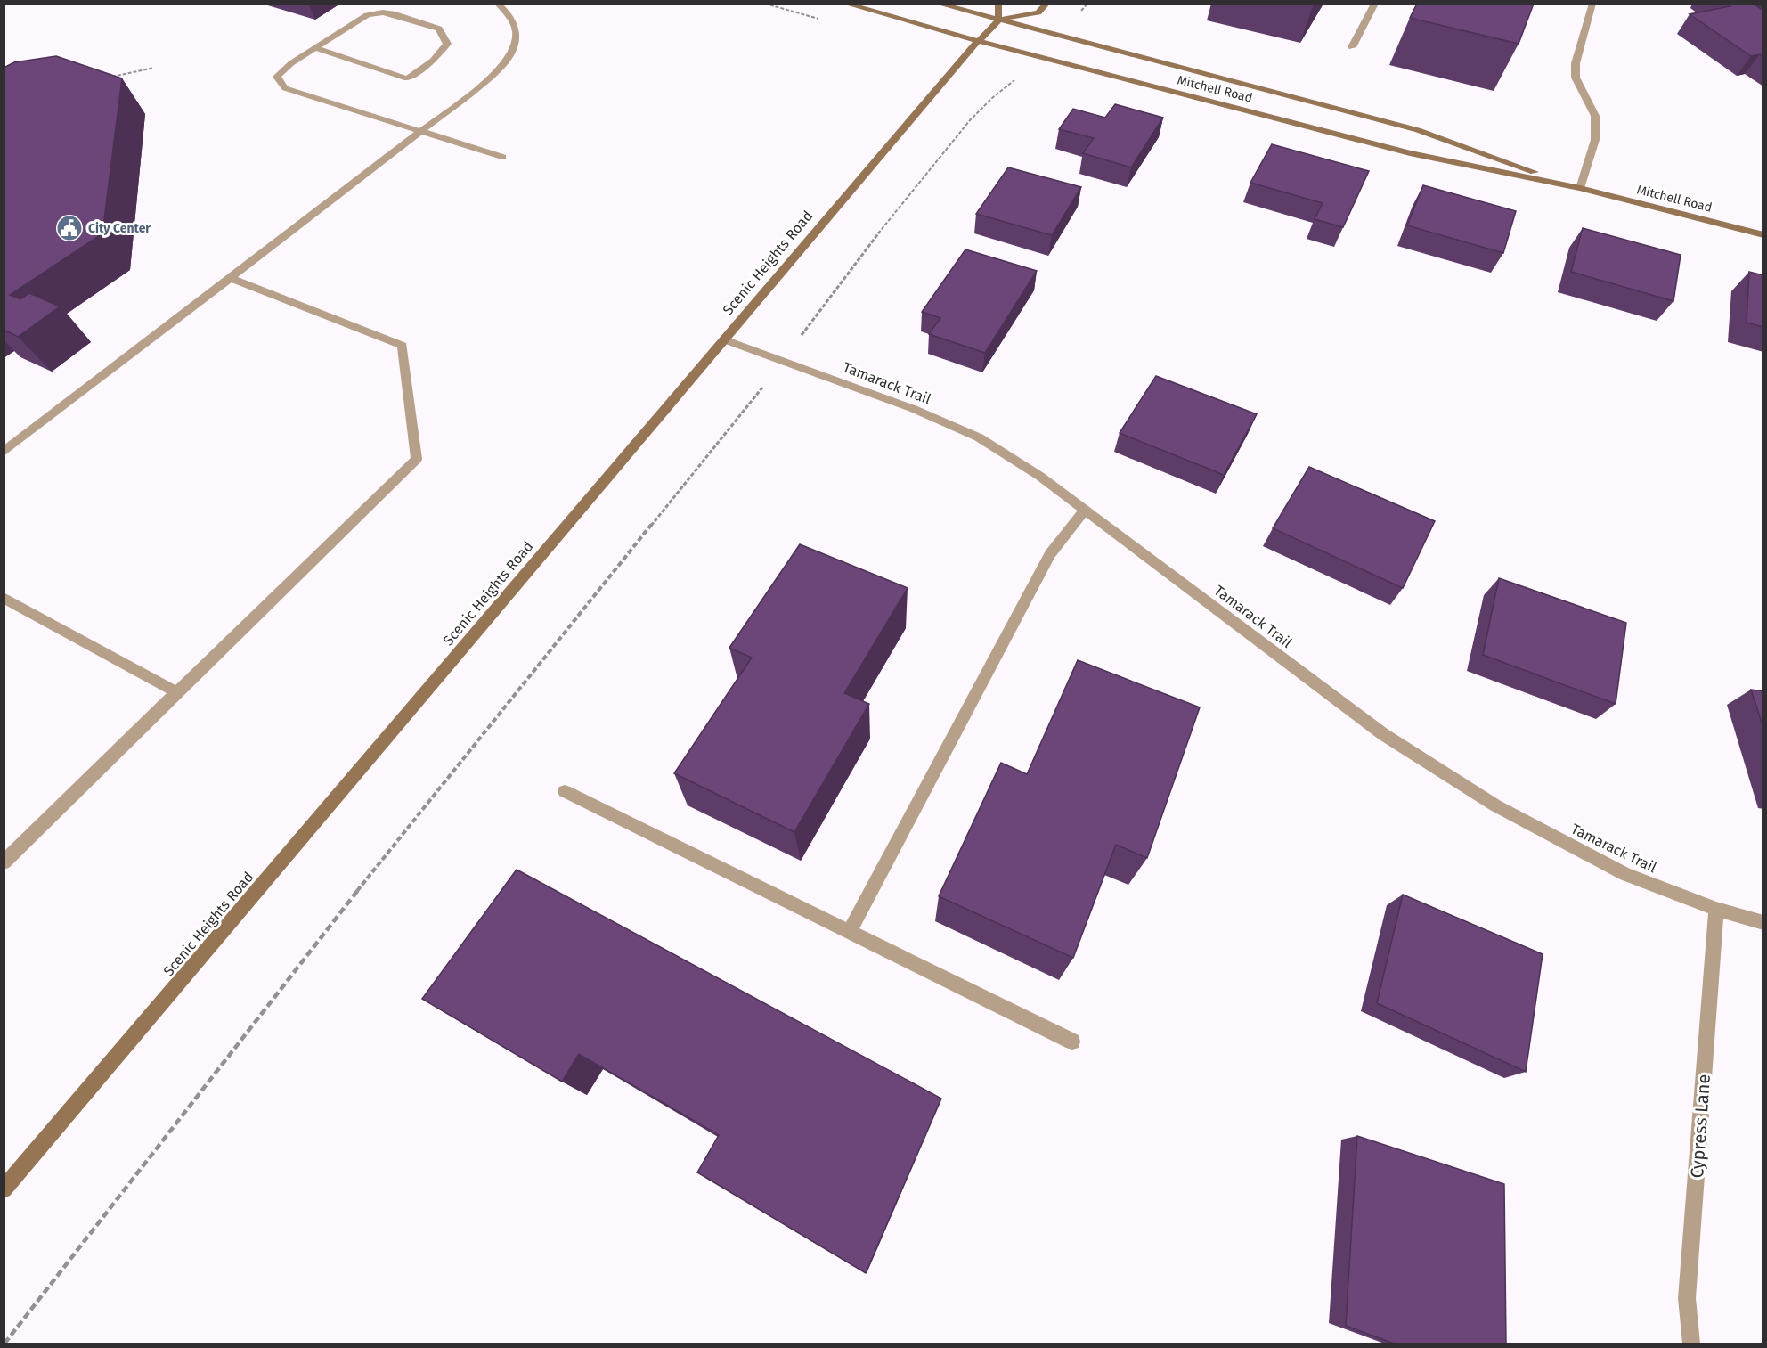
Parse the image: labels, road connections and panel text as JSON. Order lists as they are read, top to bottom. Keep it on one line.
{"streets":{"main road":["Mitchell Road","Scenic Heights Road"],"street":["Tamarack Trail","Cypress Lane"]},"crossings":[["Mitchell Road","Scenic Heights Road"],["Scenic Heights Road","Tamarack Trail"],["Tamarack Trail","Cypress Lane"]],"places":{"public building":["City Center"]}}
